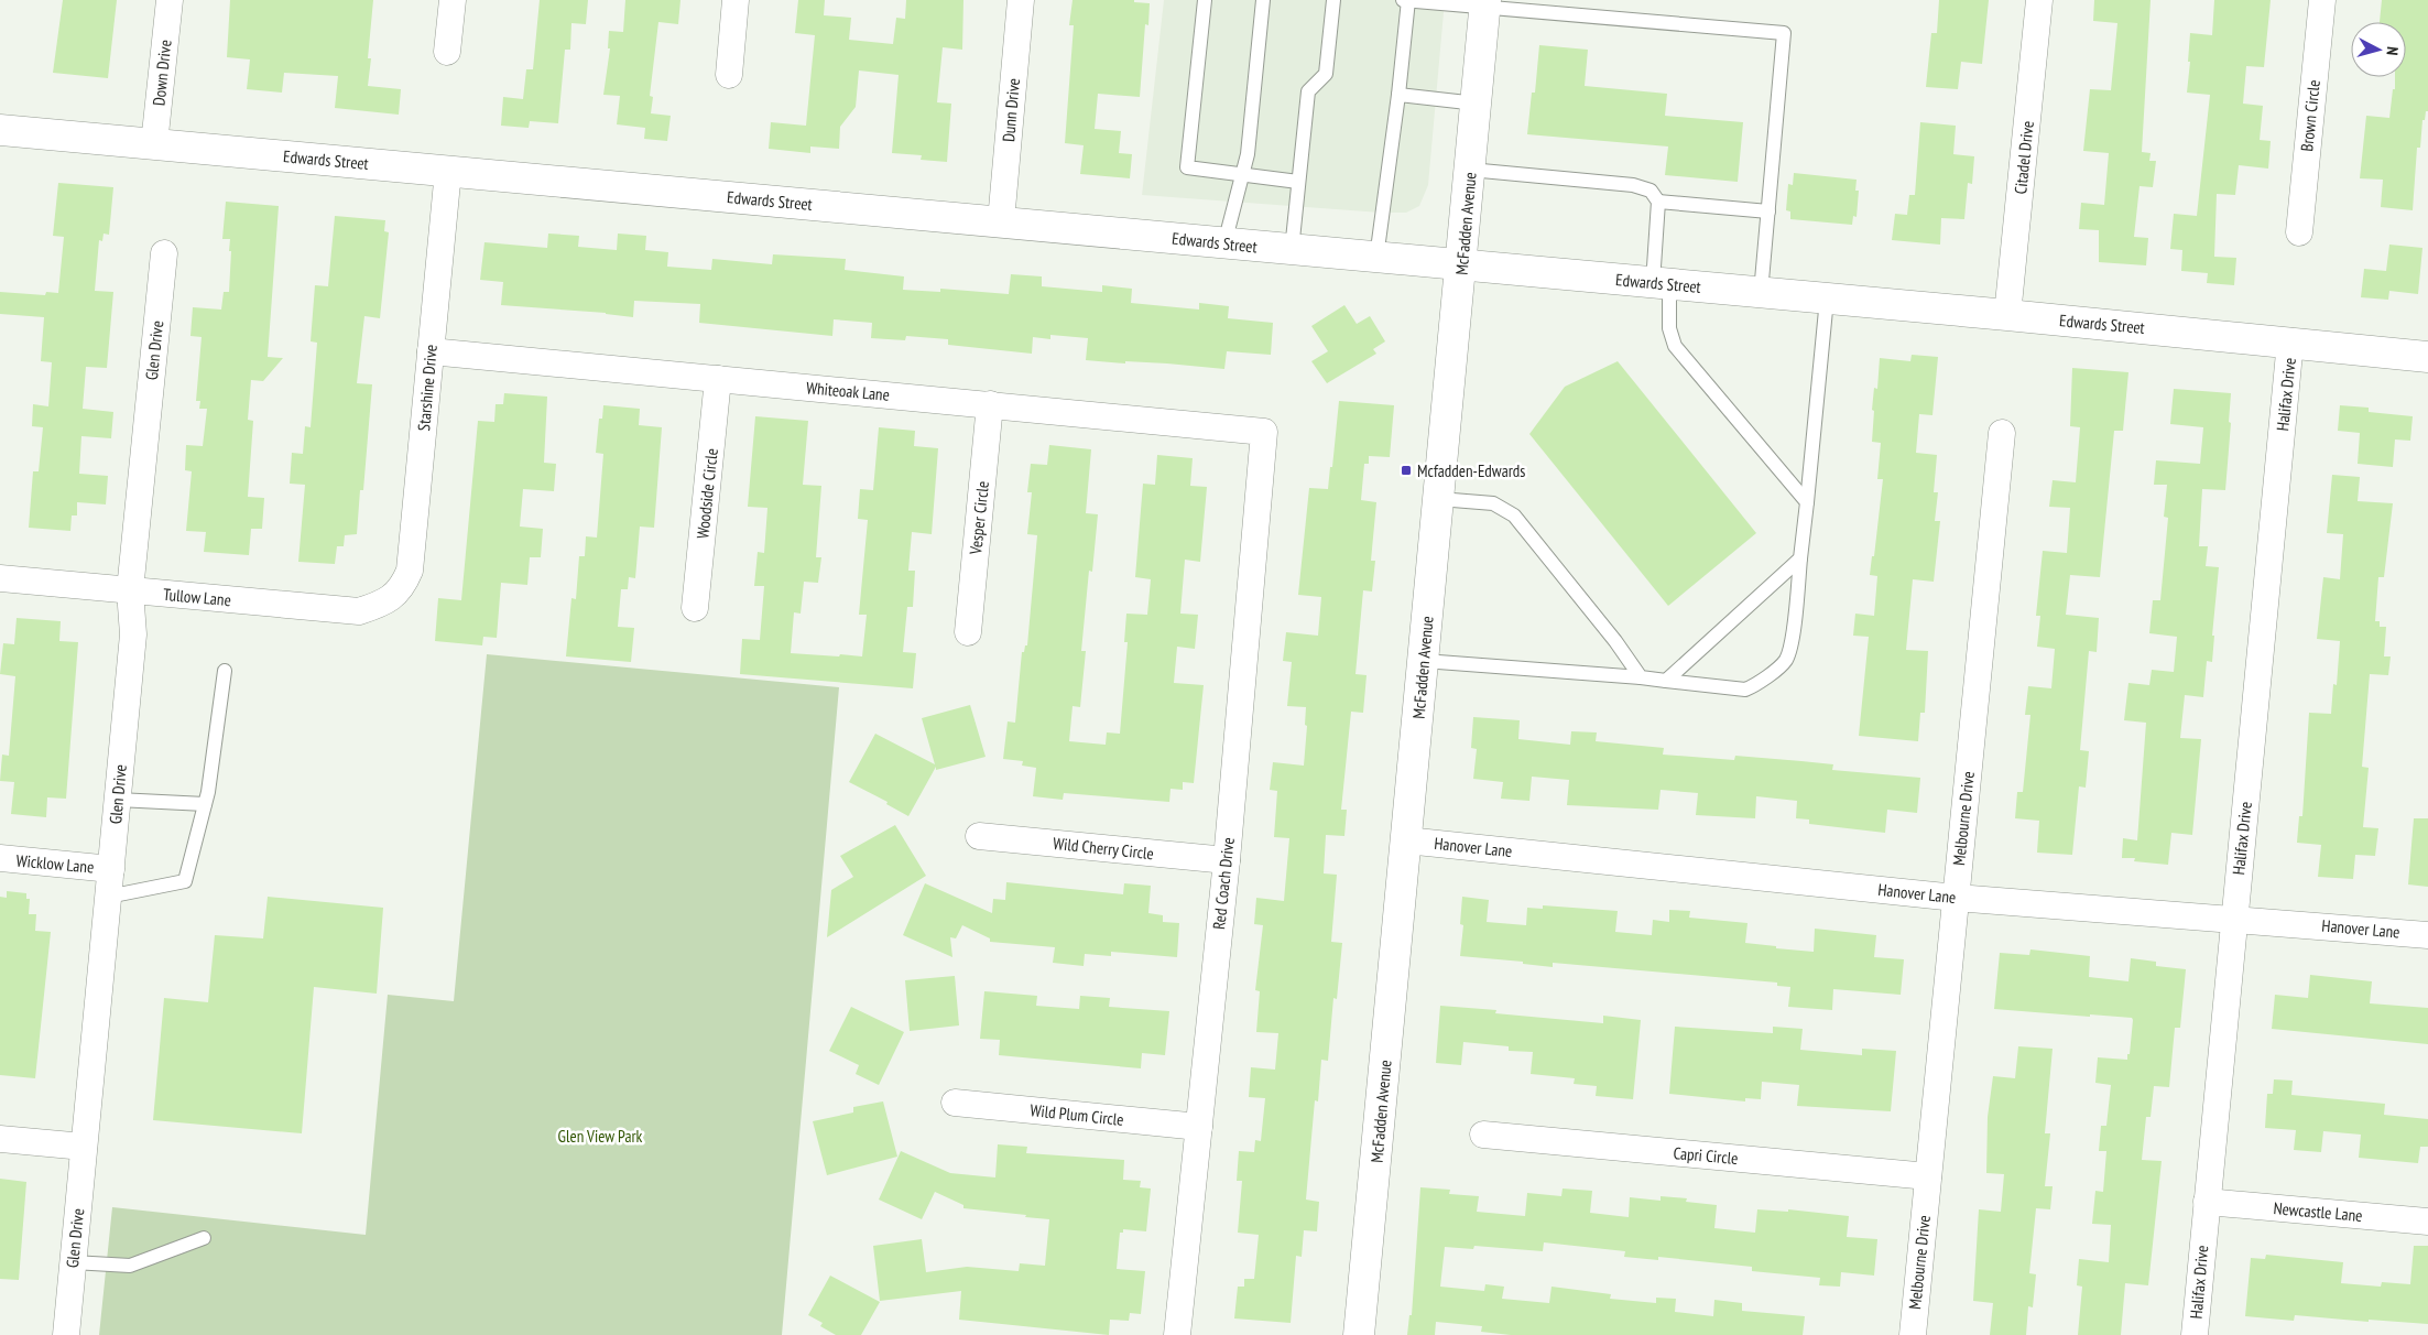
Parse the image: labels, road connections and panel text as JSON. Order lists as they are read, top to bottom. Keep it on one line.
{"streets":{"street":["Down Drive","Dunn Drive","Brown Circle","Citadel Drive","Edwards Street","McFadden Avenue","Glen Drive","Starshine Drive","Whiteoak Lane","Halifax Drive","Woodside Circle","Vesper Circle","Tullow Lane","Melbourne Drive","Hanover Lane","Wild Cherry Circle","Wicklow Lane","Red Coach Drive","Wild Plum Circle","Capri Circle","Newcastle Lane"]},"crossings":[["Down Drive","Edwards Street"],["Dunn Drive","Edwards Street"],["Citadel Drive","Edwards Street"],["Edwards Street","McFadden Avenue"],["Edwards Street","Starshine Drive"],["Edwards Street","Halifax Drive"],["McFadden Avenue","Hanover Lane"],["Glen Drive","Tullow Lane"],["Glen Drive","Wicklow Lane"],["Starshine Drive","Whiteoak Lane"],["Starshine Drive","Tullow Lane"],["Whiteoak Lane","Woodside Circle"],["Whiteoak Lane","Vesper Circle"],["Whiteoak Lane","Red Coach Drive"],["Halifax Drive","Hanover Lane"],["Halifax Drive","Newcastle Lane"],["Melbourne Drive","Hanover Lane"],["Melbourne Drive","Capri Circle"],["Wild Cherry Circle","Red Coach Drive"],["Red Coach Drive","Wild Plum Circle"]],"parks":["Glen View Park"],"places":{"transit":["Mcfadden-Edwards"]},"north":"right"}
